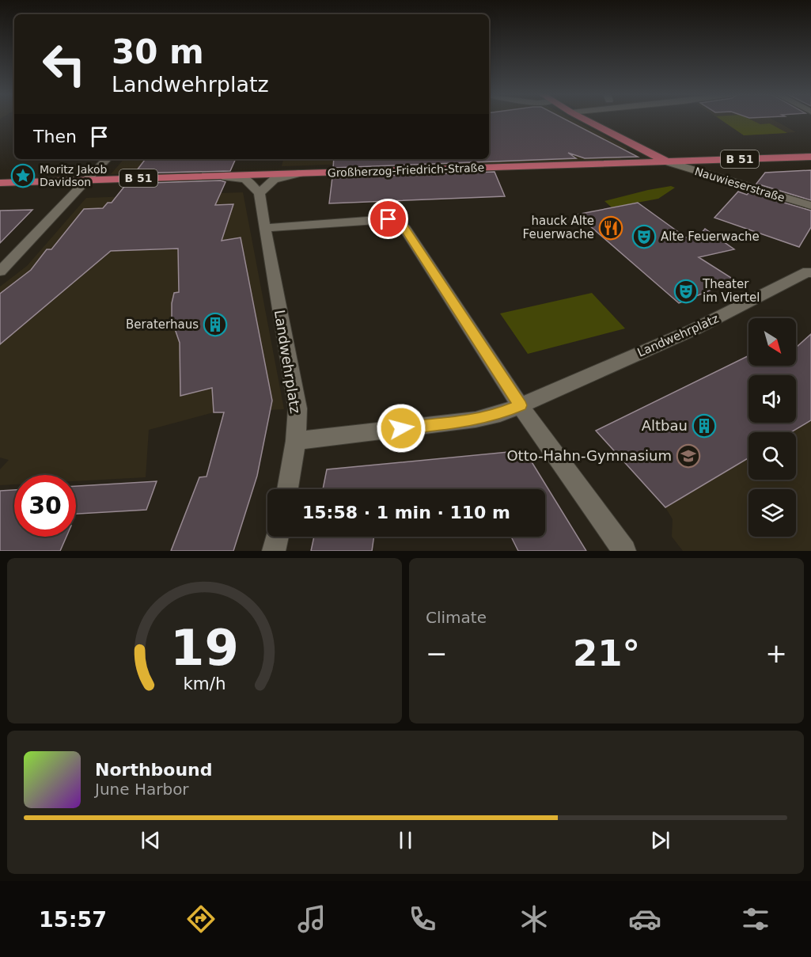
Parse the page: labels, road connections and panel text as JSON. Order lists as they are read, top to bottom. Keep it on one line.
{"streets":{"main road":["B 51","Großherzog-Friedrich-Straße"],"street":["Nauwieserstraße","Landwehrplatz"]},"crossings":[["Großherzog-Friedrich-Straße","Nauwieserstraße"]],"places":{"place":["Moritz Jakob Davidson"],"restaurant":["hauck Alte Feuerwache"],"theatre":["Alte Feuerwache","Theater im Viertel"],"building":["Beraterhaus","Altbau"],"school or university":["Otto-Hahn-Gymnasium"]},"north":"bottom right","page":{"turn":["30 m","Landwehrplatz"],"then":"Then","limit":"30","trip":"15:58 · 1 min · 110 m","tile":"Climate","heat":["−","21°","+"],"song":["Northbound","June Harbor"],"tabs":"15:57","gauge":["19","km/h"]}}
